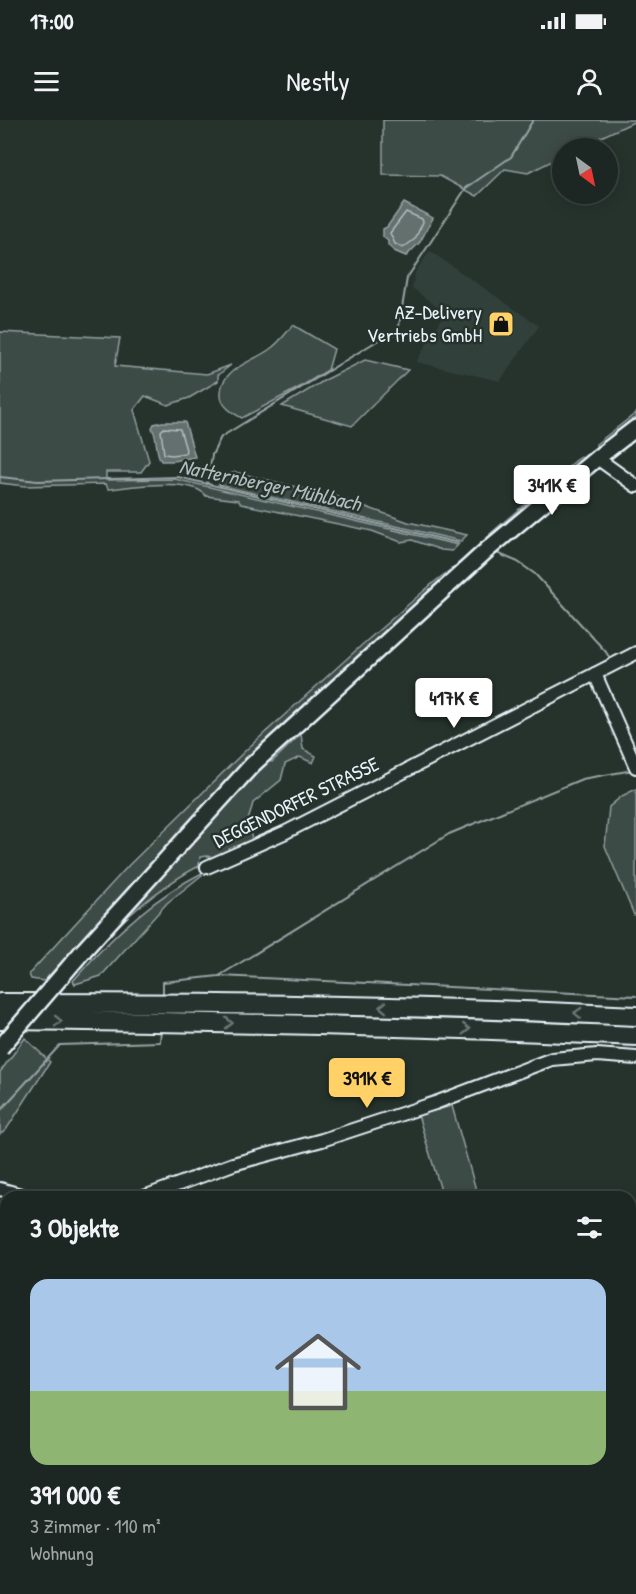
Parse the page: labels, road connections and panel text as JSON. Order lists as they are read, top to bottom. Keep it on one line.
{"streets":{"street":["DEGGENDORFER STRASSE"]},"water":["Natternberger Mühlbach"],"places":{"shop":["AZ-Delivery Vertriebs GmbH"]},"north":"bottom right","page":{"status":"17:00","header":"Nestly","price":["341K €","417K €","391K €"],"heading":"3 Objekte","list":[{"name":"391 000 €","note":"3 Zimmer · 110 m² · Wohnung"}]}}
